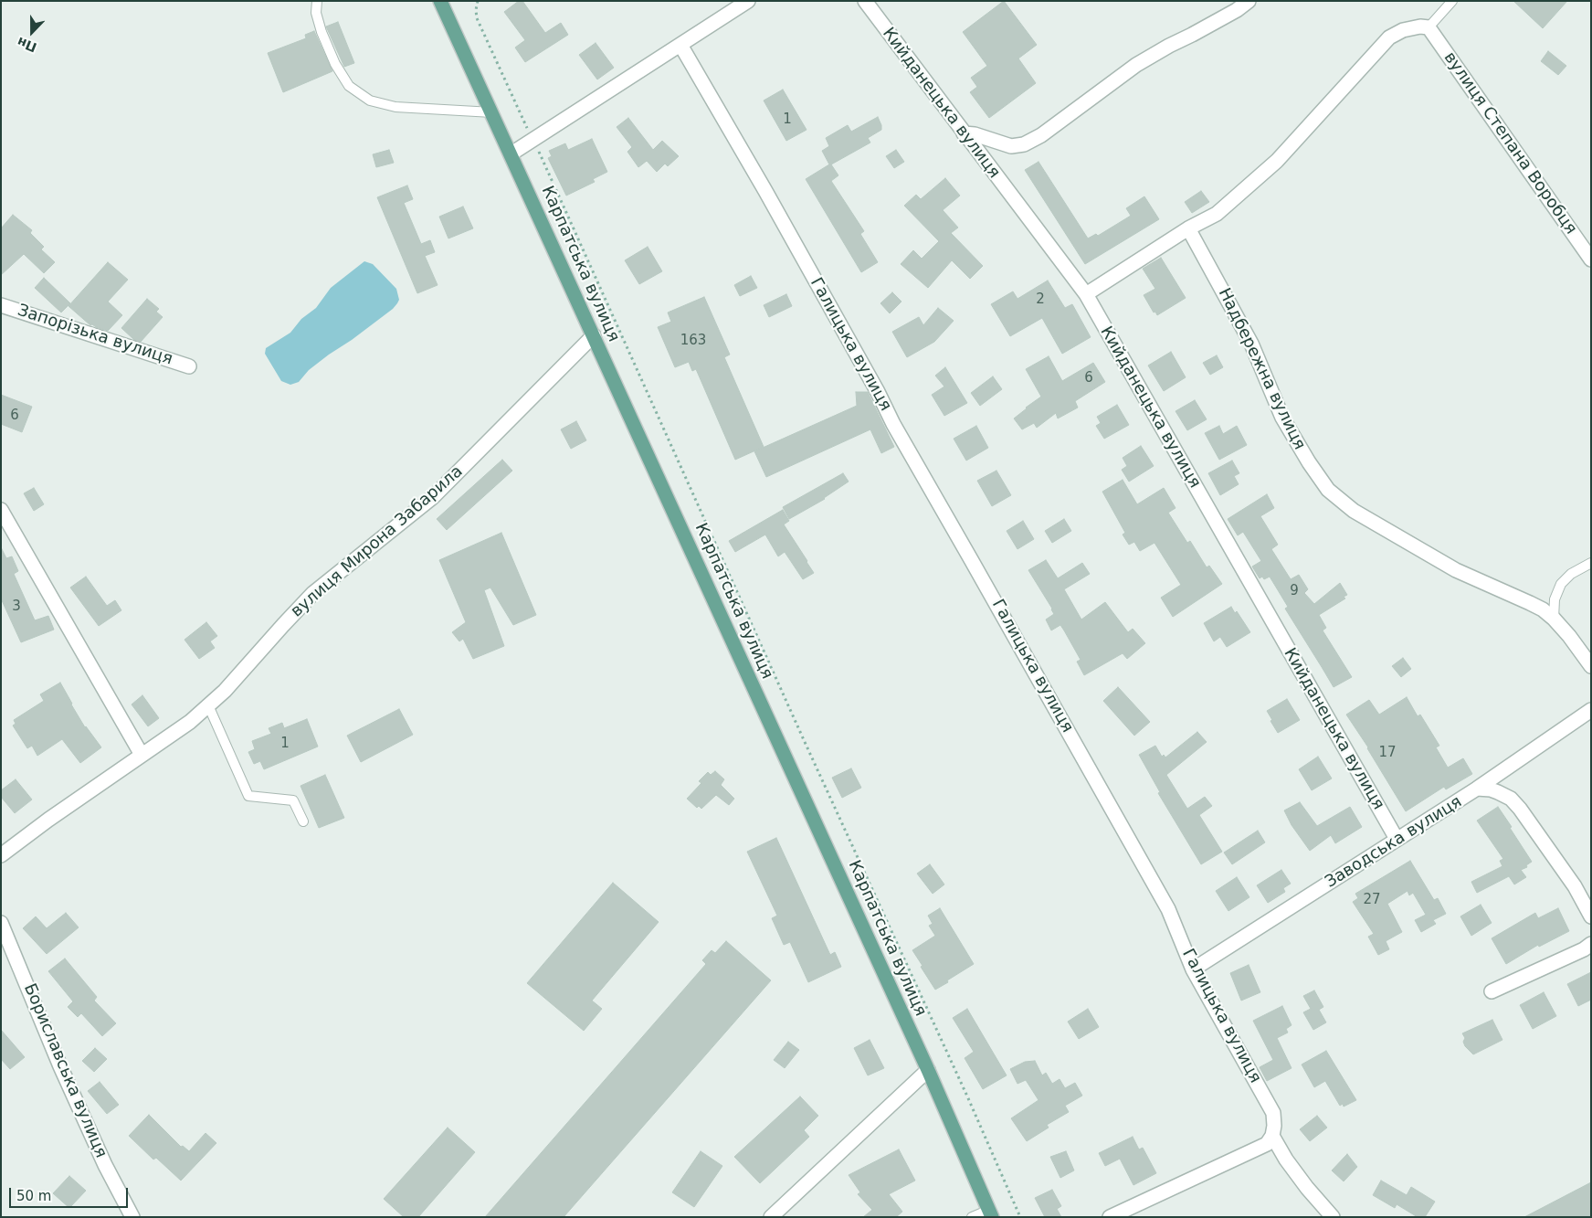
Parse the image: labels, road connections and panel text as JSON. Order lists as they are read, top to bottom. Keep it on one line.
{"streets":{"main road":["Карпатська вулиця"],"street":["Кийданецька вулиця","вулиця Степана Воробця","Запорізька вулиця","Галицька вулиця","Надбережна вулиця","вулиця Мирона Забарила","Заводська вулиця","Бориславська вулиця"]},"crossings":[["Кийданецька вулиця","Заводська вулиця"],["Карпатська вулиця","вулиця Мирона Забарила"],["Галицька вулиця","Заводська вулиця"]],"house_numbers":["1","2","163","6","6","9","3","1","17","27"],"scale_bar":"50 m","north":"bottom"}
